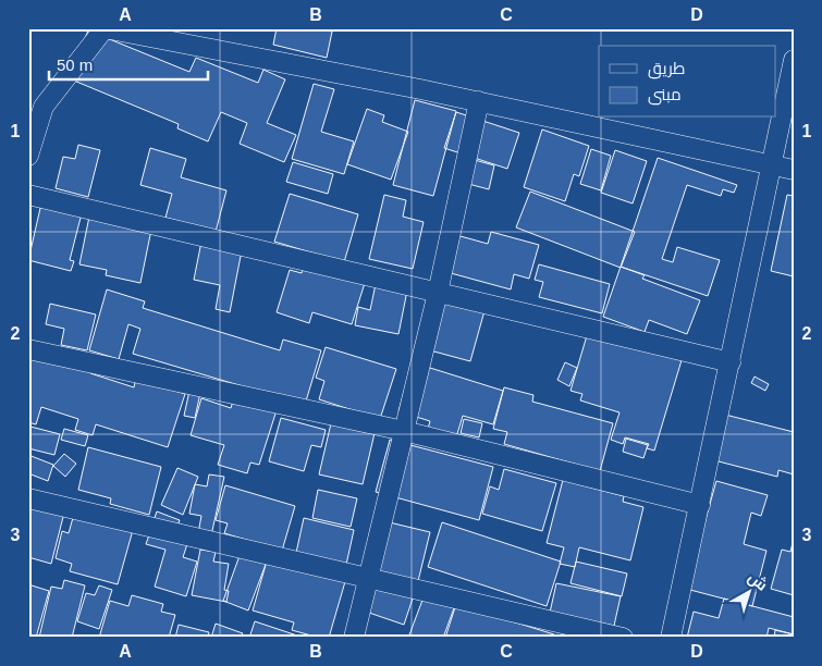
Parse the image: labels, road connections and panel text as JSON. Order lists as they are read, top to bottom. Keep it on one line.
{"legend":["طريق","مبنى"],"scale_bar":"50 m","north":"top right","grid":{"columns":["A","B","C","D"],"rows":["1","2","3"]}}
